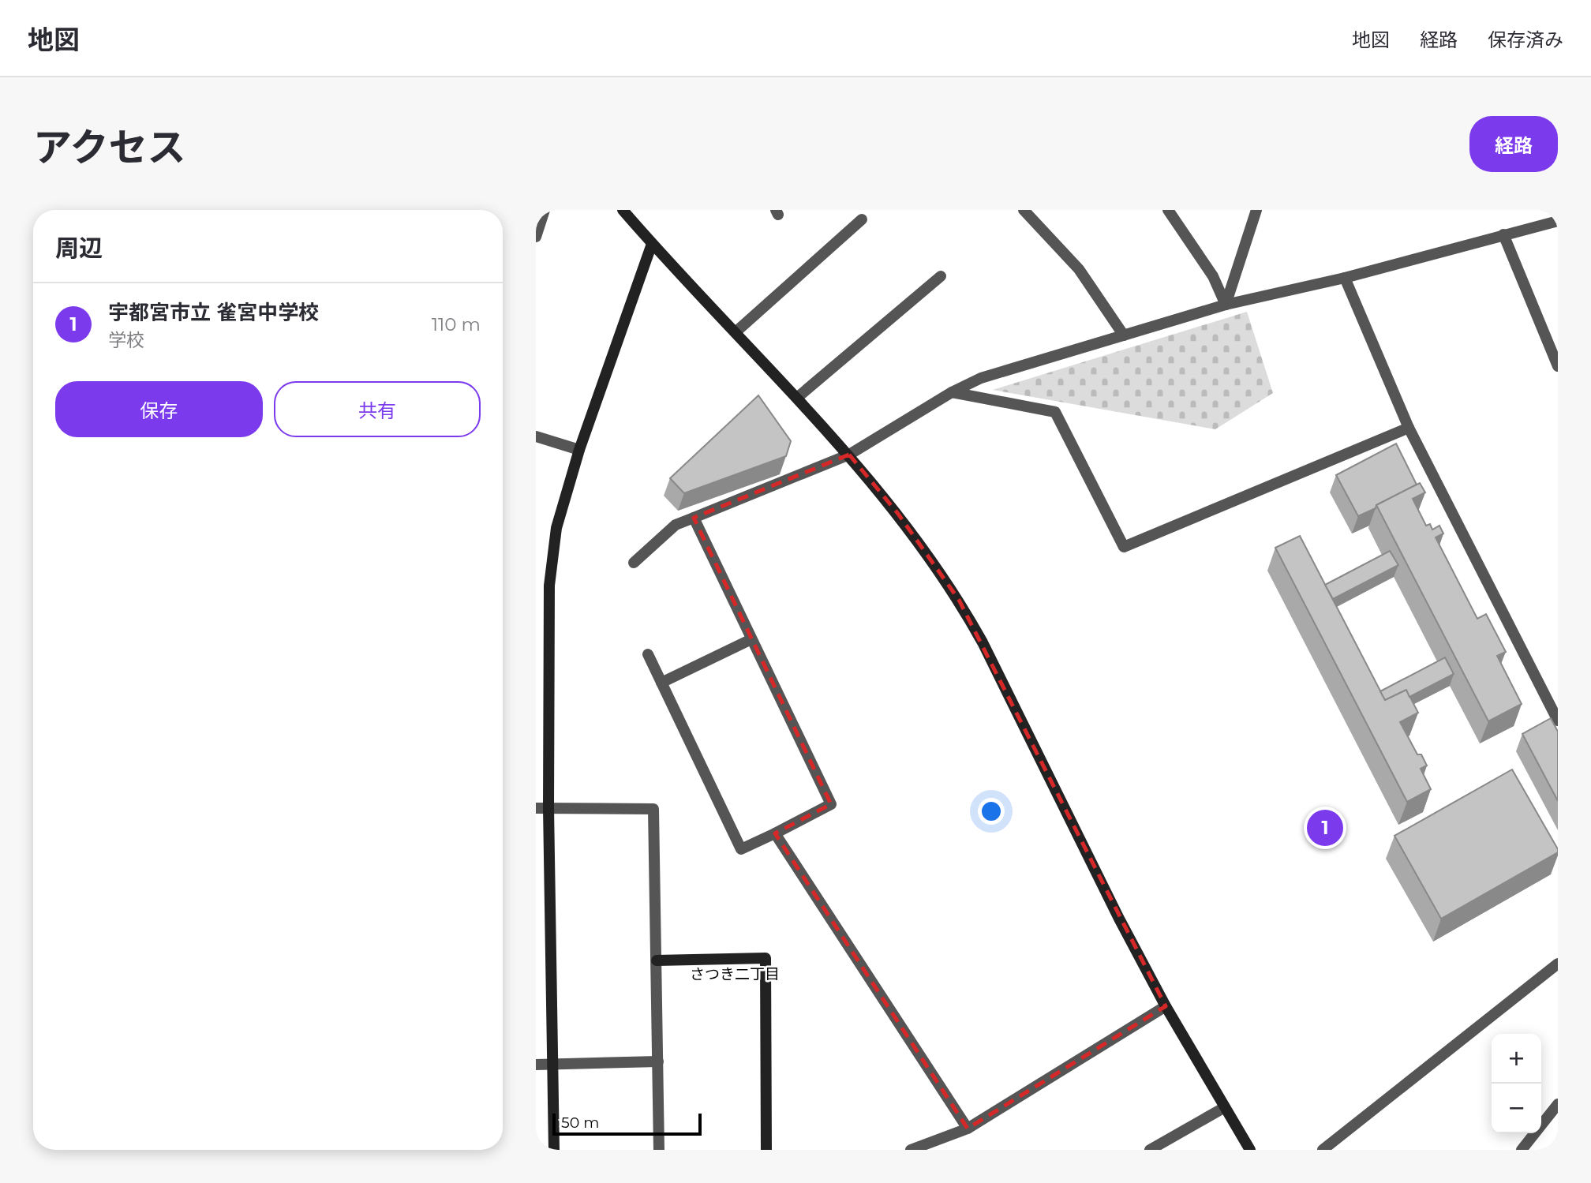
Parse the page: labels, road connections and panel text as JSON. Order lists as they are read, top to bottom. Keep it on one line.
{"districts":["さつき二丁目"],"scale_bar":"50 m","page":{"header":"地図","nav":["地図","経路","保存済み"],"title":"アクセス","buttons":["経路",["保存","共有"]],"heading":"周辺","list":[{"mark":"1","name":"宇都宮市立 雀宮中学校","note":"学校","value":"110 m"}],"pins":"1","map_buttons":["+","−"],"scale":"50 m"}}
